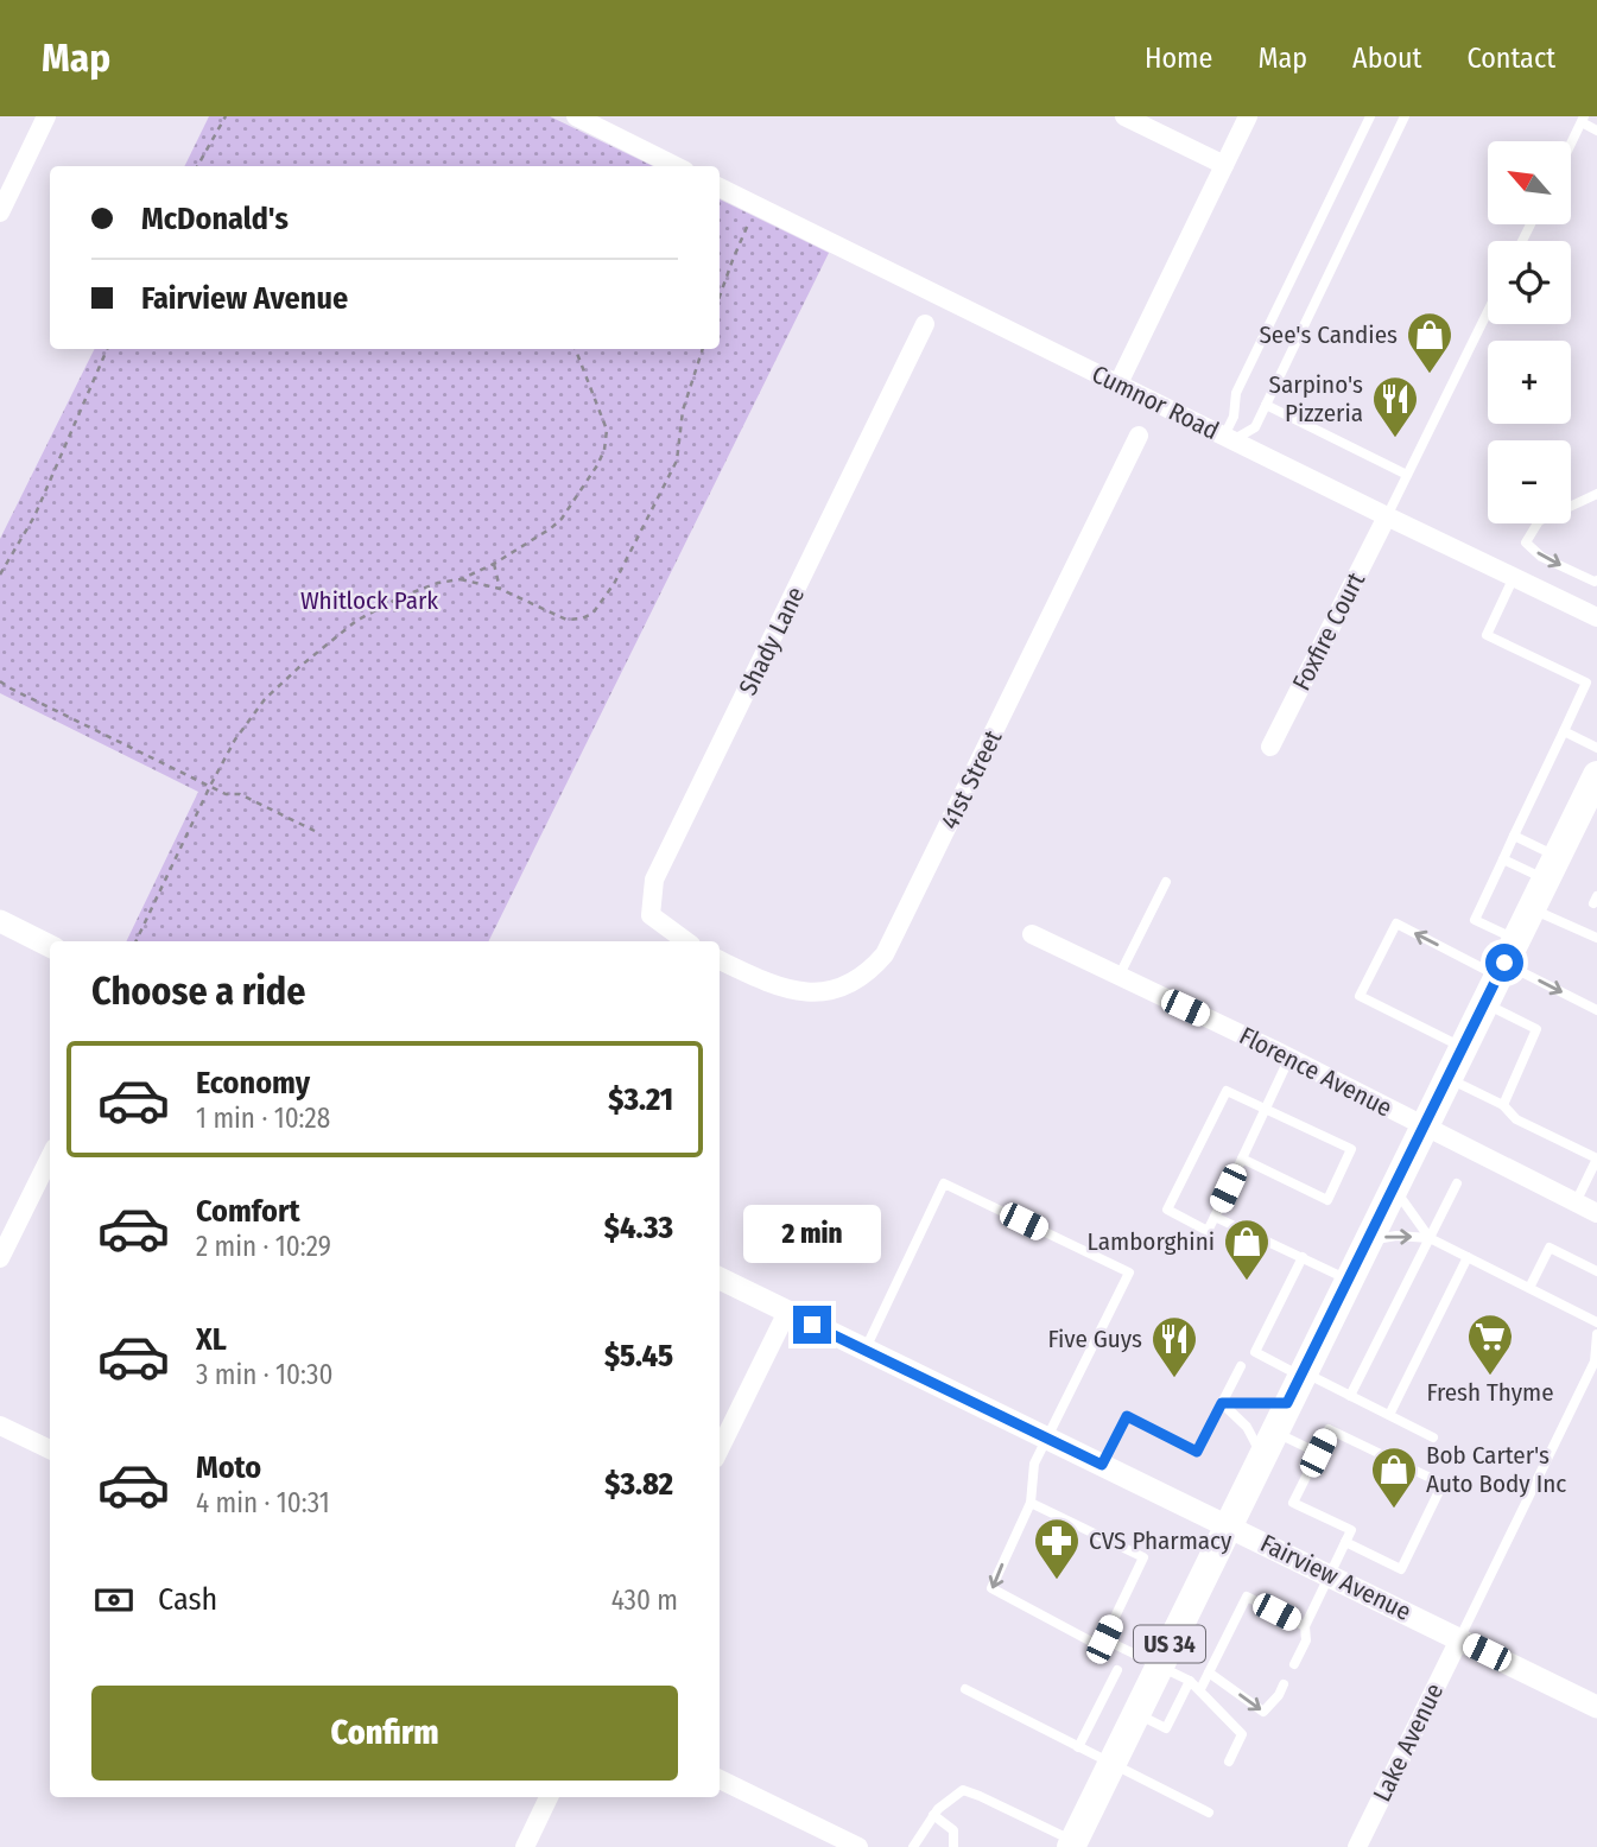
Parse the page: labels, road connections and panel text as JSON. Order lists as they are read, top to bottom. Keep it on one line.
{"streets":{"main road":["US 34"],"street":["Cumnor Road","Foxfire Court","Shady Lane","41st Street","Florence Avenue","Fairview Avenue","Lake Avenue"]},"crossings":[["Cumnor Road","Foxfire Court"],["Florence Avenue","US 34"],["Fairview Avenue","US 34"],["Fairview Avenue","Lake Avenue"]],"parks":["Whitlock Park"],"places":{"shop":["See's Candies","Lamborghini","Bob Carter's Auto Body Inc"],"restaurant":["Sarpino's Pizzeria","Five Guys"],"supermarket":["Fresh Thyme"],"pharmacy":["CVS Pharmacy"]},"north":"top left","page":{"header":"Map","nav":["Home","Map","About","Contact"],"map_buttons":["+","−"],"banner":["McDonald's","Fairview Avenue"],"heading":"Choose a ride","list":[{"name":"Economy","note":"1 min · 10:28","value":"$3.21"},{"name":"Comfort","note":"2 min · 10:29","value":"$4.33"},{"name":"XL","note":"3 min · 10:30","value":"$5.45"},{"name":"Moto","note":"4 min · 10:31","value":"$3.82"}],"bubble":"2 min","pay":["Cash","430 m"],"buttons":"Confirm"}}
